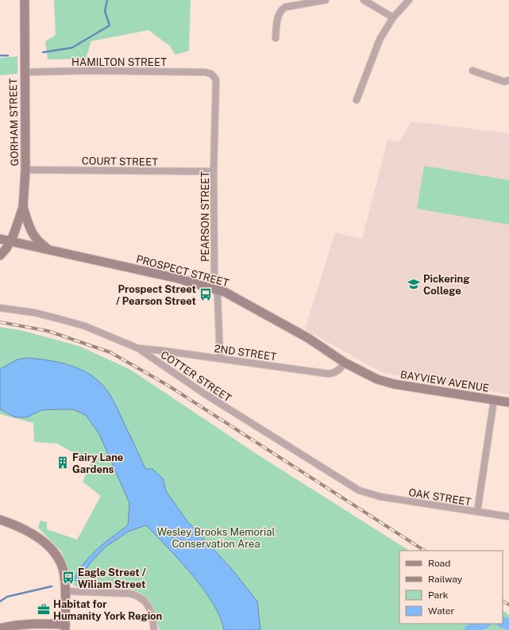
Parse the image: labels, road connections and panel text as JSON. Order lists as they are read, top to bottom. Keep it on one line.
{"streets":{"main road":["GORHAM STREET","PROSPECT STREET","BAYVIEW AVENUE"],"street":["HAMILTON STREET","COURT STREET","PEARSON STREET","2ND STREET","COTTER STREET","OAK STREET"]},"crossings":[["HAMILTON STREET","GORHAM STREET"],["HAMILTON STREET","PEARSON STREET"],["GORHAM STREET","COURT STREET"],["GORHAM STREET","PROSPECT STREET"],["COURT STREET","PEARSON STREET"],["PEARSON STREET","PROSPECT STREET"],["PEARSON STREET","2ND STREET"],["PROSPECT STREET","2ND STREET"],["PROSPECT STREET","BAYVIEW AVENUE"],["2ND STREET","COTTER STREET"],["COTTER STREET","OAK STREET"]],"parks":["Wesley Brooks Memorial Conservation Area"],"places":{"school or university":["Pickering College"],"bus stop":["Prospect Street / Pearson Street","Eagle Street / Wiliam Street"],"building":["Fairy Lane Gardens"],"office":["Habitat for Humanity York Region"]},"legend":["Road","Railway","Park","Water"]}
